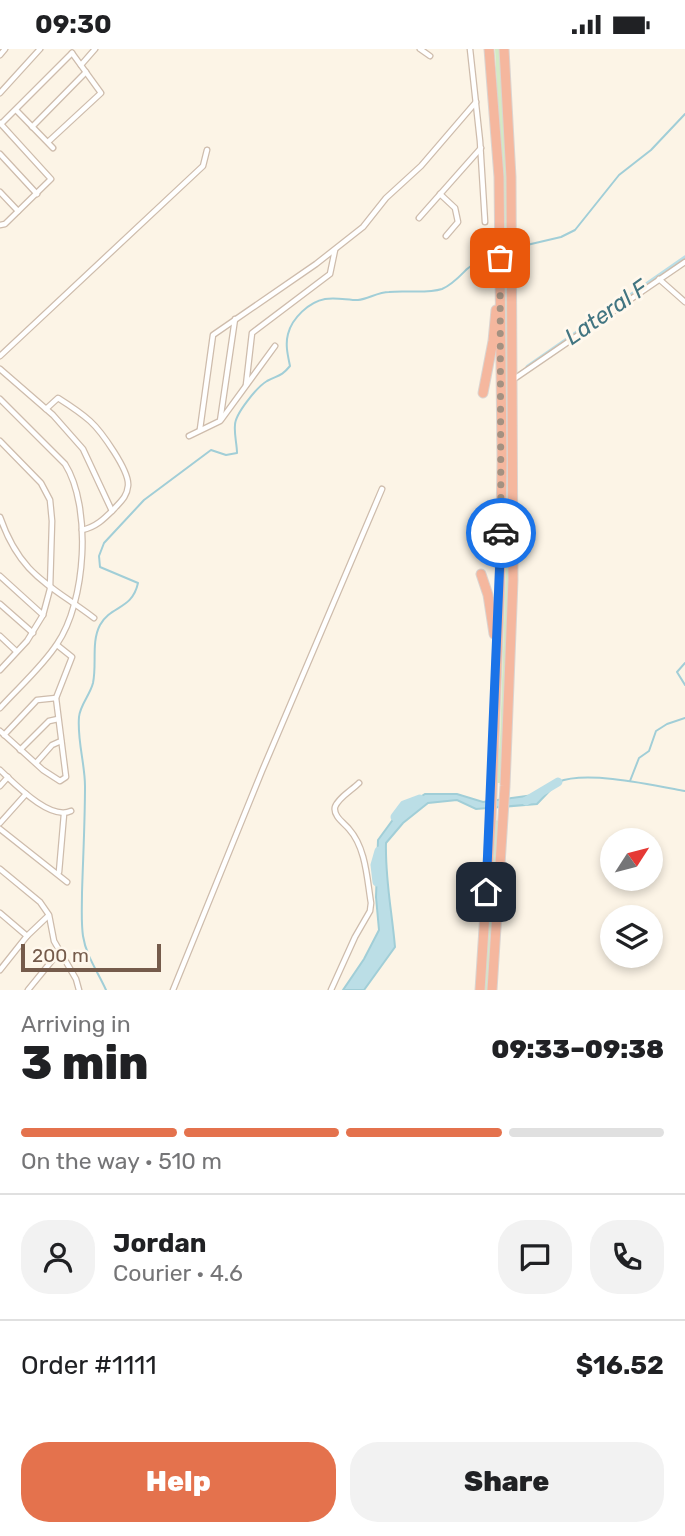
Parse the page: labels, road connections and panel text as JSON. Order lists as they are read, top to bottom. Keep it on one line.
{"water":["Lateral F"],"scale_bar":"200 m","north":"top right","page":{"status":"09:30","scale":"200 m","heading":["3 min","Arriving in","09:33–09:38"],"panel":["Jordan","Courier · 4.6","Order #1111","$16.52"],"bar":"On the way · 510 m","buttons":["Help","Share"]}}
